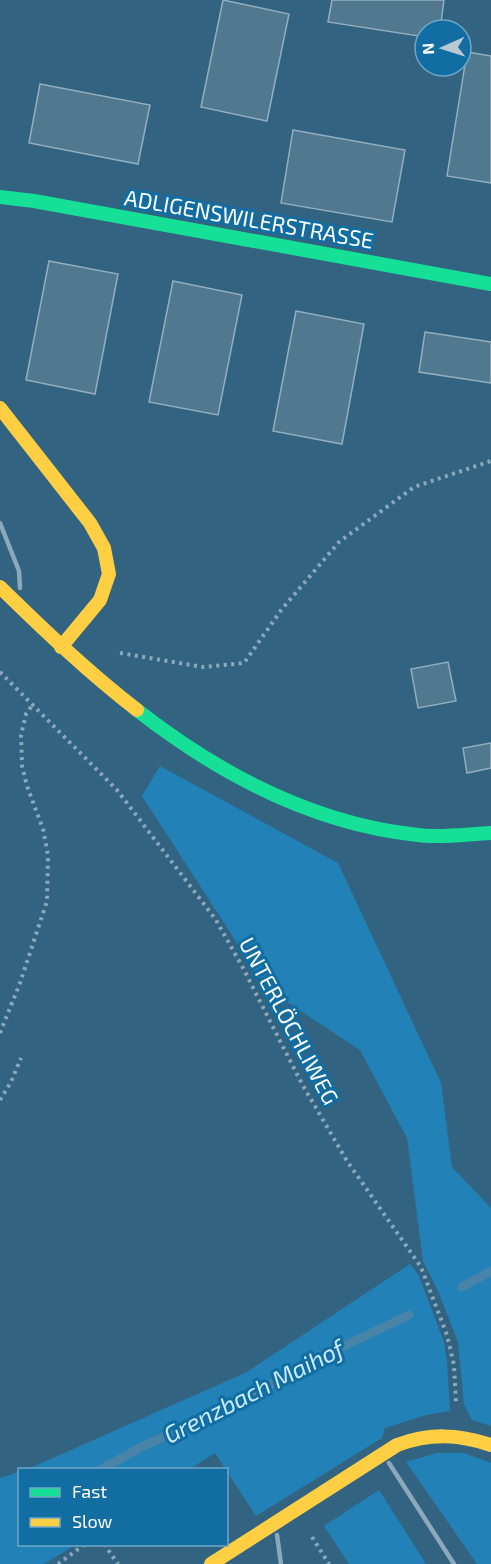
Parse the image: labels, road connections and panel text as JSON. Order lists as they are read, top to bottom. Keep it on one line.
{"streets":{"street":["ADLIGENSWILERSTRASSE"],"path":["UNTERLÖCHLIWEG"]},"water":["Grenzbach Maihof"],"legend":["Fast","Slow"],"north":"left"}
